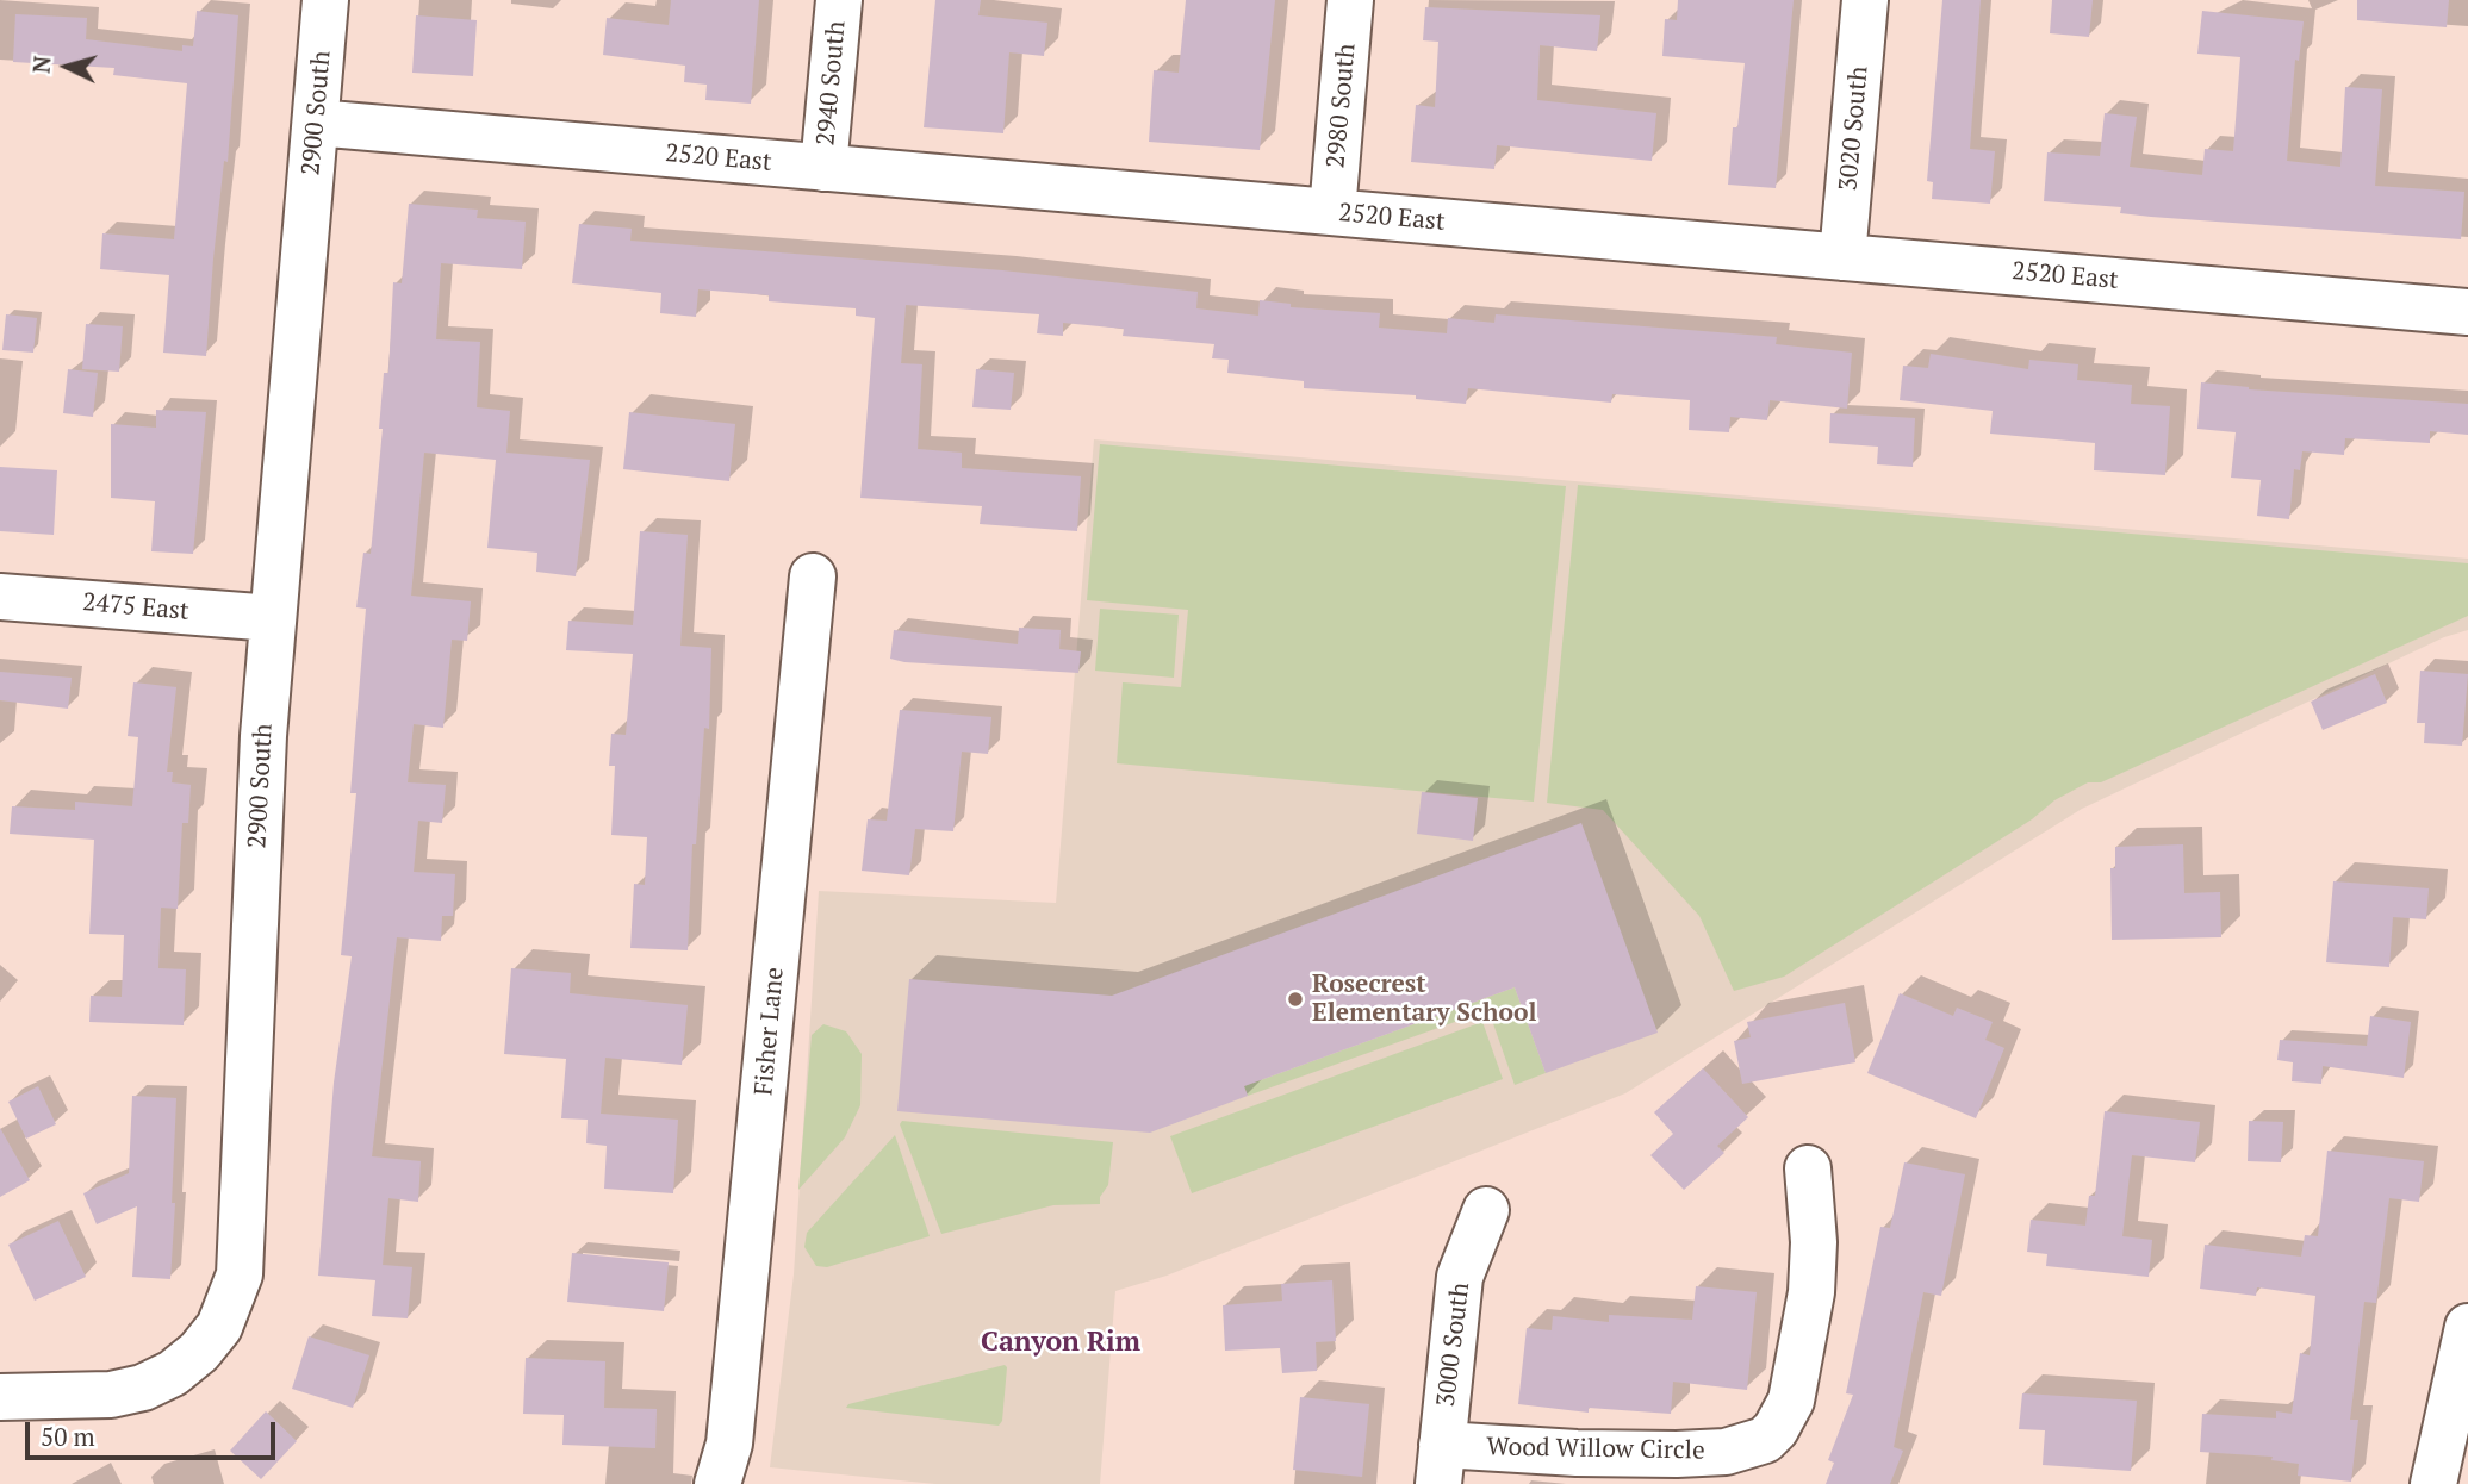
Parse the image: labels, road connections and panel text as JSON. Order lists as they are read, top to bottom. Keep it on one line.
{"streets":{"street":["2940 South","2980 South","2900 South","3020 South","2520 East","2475 East","Fisher Lane","3000 South","Wood Willow Circle"]},"crossings":[["2940 South","2520 East"],["2980 South","2520 East"],["2900 South","2520 East"],["2900 South","2475 East"],["3020 South","2520 East"],["3000 South","Wood Willow Circle"]],"districts":["Canyon Rim"],"places":["Rosecrest Elementary School"],"scale_bar":"50 m","north":"left"}
